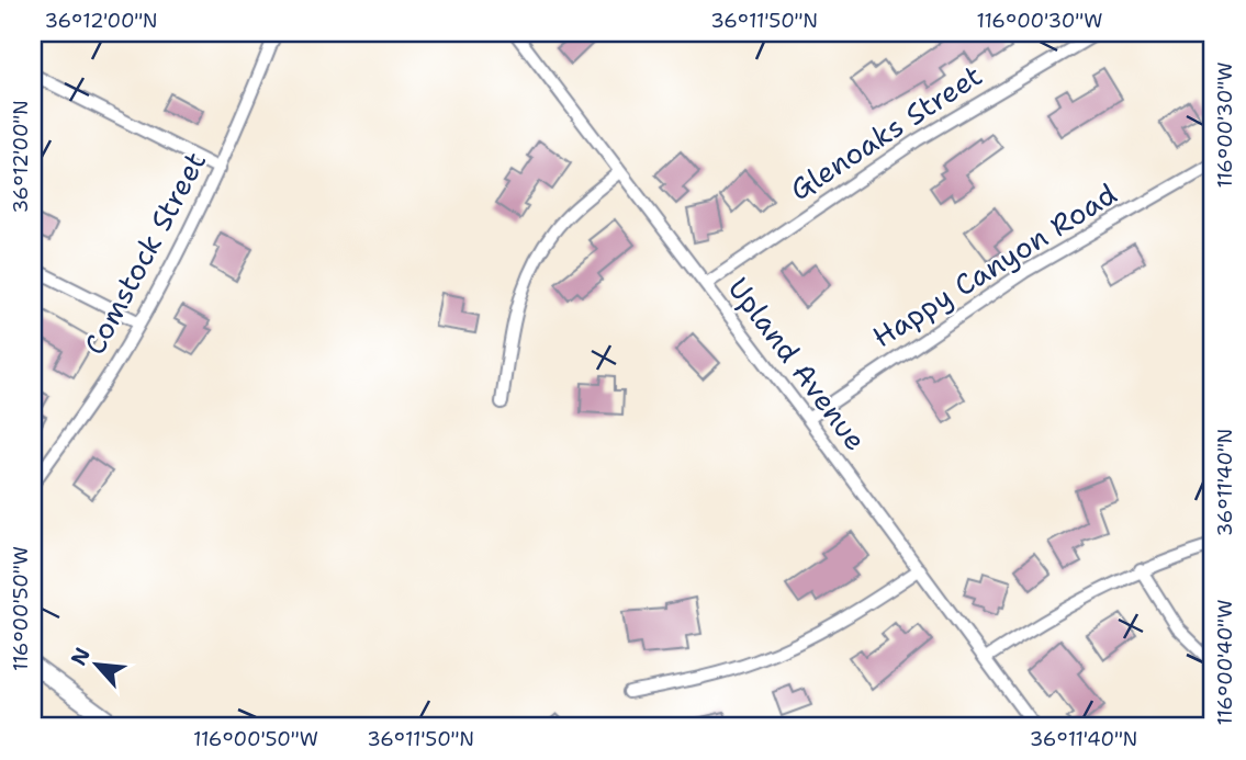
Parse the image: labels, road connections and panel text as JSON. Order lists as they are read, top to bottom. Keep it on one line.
{"streets":{"street":["Glenoaks Street","Comstock Street","Happy Canyon Road","Upland Avenue"]},"crossings":[["Glenoaks Street","Upland Avenue"],["Happy Canyon Road","Upland Avenue"]],"north":"top left","coordinates":["36°12'00\"N","36°11'50\"N","116°00'30\"W","36°11'40\"N","116°00'50\"W","116°00'40\"W"]}
